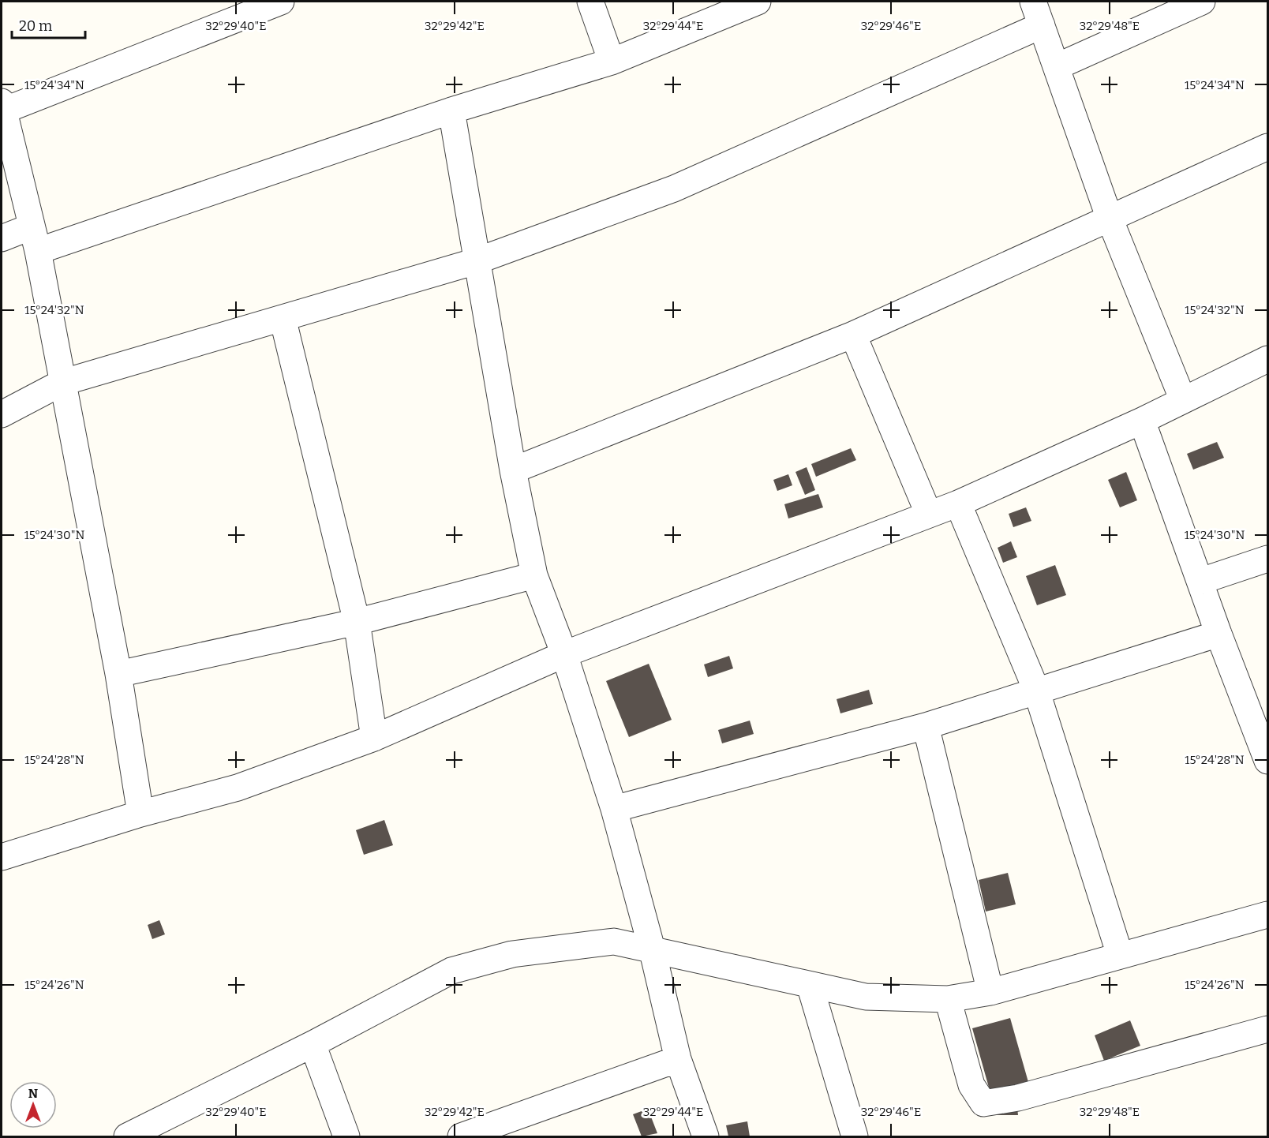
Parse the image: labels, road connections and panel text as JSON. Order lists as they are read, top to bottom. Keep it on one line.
{"scale_bar":"20 m","north":"top","coordinates":["32°29'40\"E","32°29'42\"E","32°29'44\"E","32°29'46\"E","32°29'48\"E","15°24'34\"N","15°24'32\"N","15°24'30\"N","15°24'28\"N","15°24'26\"N"]}
